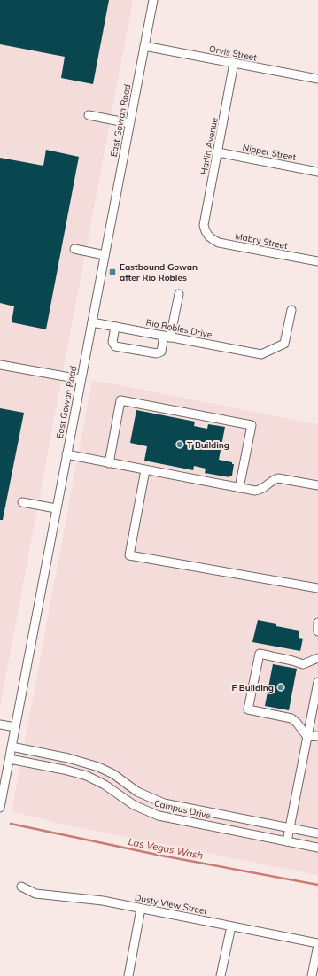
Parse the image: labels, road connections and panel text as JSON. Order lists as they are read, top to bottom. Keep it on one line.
{"streets":{"street":["Orvis Street","East Gowan Road","Harlin Avenue","Nipper Street","Mabry Street","Rio Robles Drive","Campus Drive","Dusty View Street"]},"crossings":[["Orvis Street","East Gowan Road"],["Orvis Street","Harlin Avenue"],["East Gowan Road","Rio Robles Drive"],["East Gowan Road","Campus Drive"],["Harlin Avenue","Nipper Street"],["Harlin Avenue","Mabry Street"]],"water":["Las Vegas Wash"],"places":{"transit":["Eastbound Gowan after Rio Robles"],"other":["T Building","F Building"]}}
